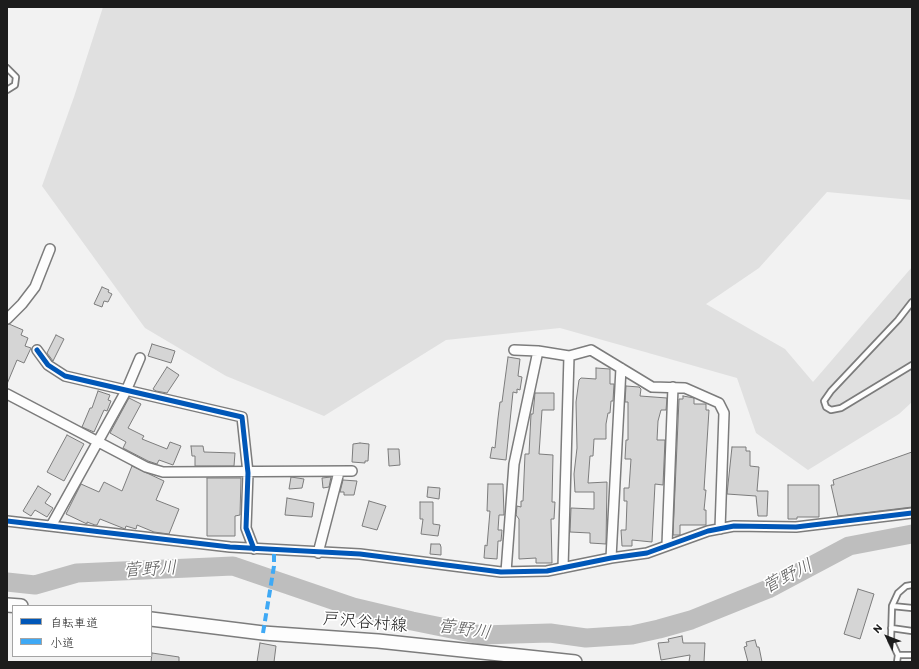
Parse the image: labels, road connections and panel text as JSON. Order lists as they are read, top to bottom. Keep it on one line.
{"streets":{"main road":["戸沢谷村線"]},"water":["菅野川"],"legend":["自転車道","小道"],"north":"top left"}
